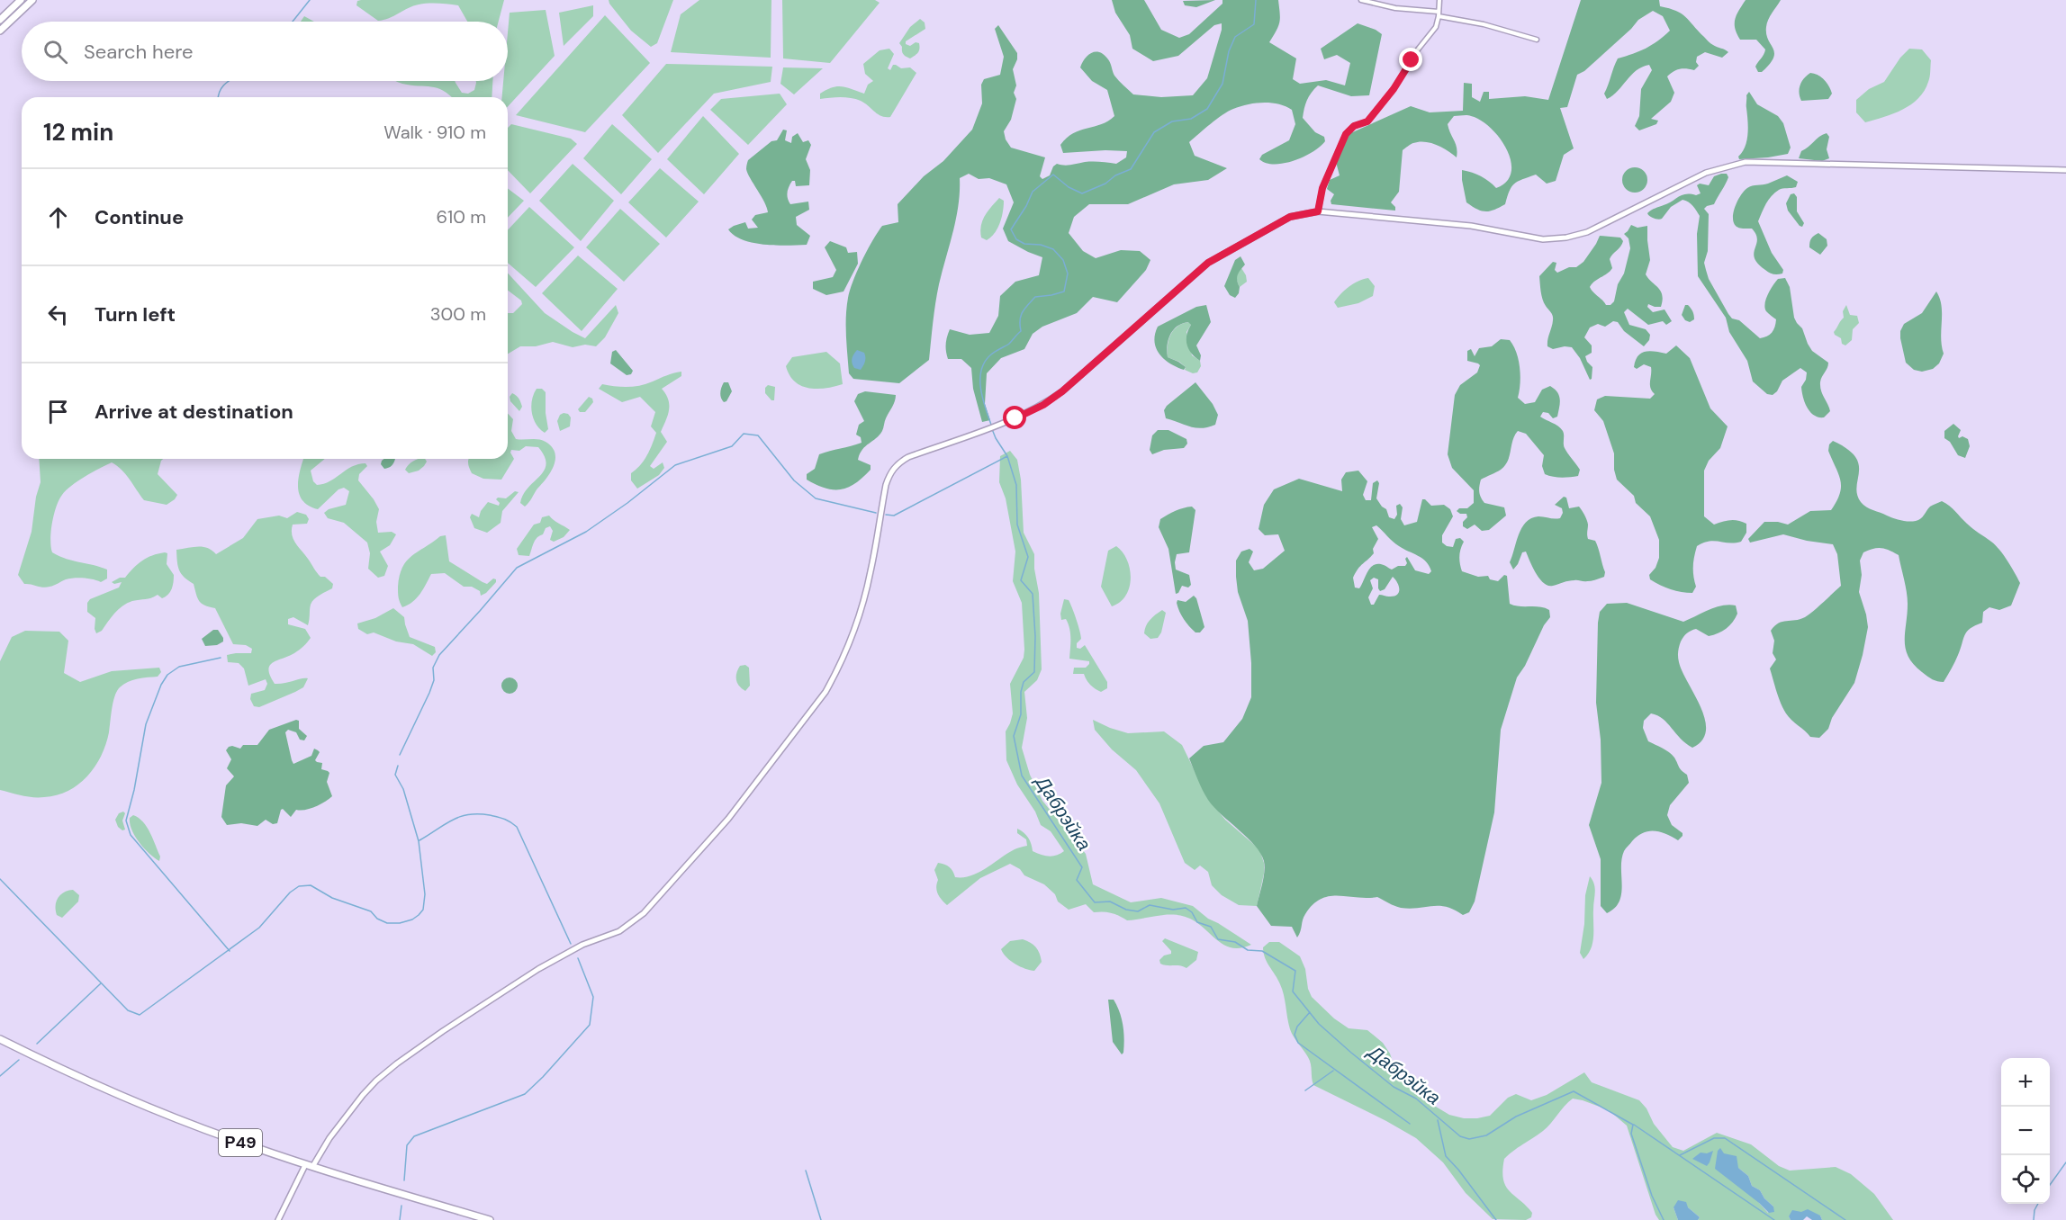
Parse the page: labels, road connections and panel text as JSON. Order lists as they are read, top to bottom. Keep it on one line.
{"streets":{"highway":["Р49"]},"water":["Дабрэйка"],"page":{"search":"Search here","heading":["12 min","Walk · 910 m"],"list":[["Continue","610 m"],["Turn left","300 m"],"Arrive at destination"],"map_buttons":["+","−"]}}
